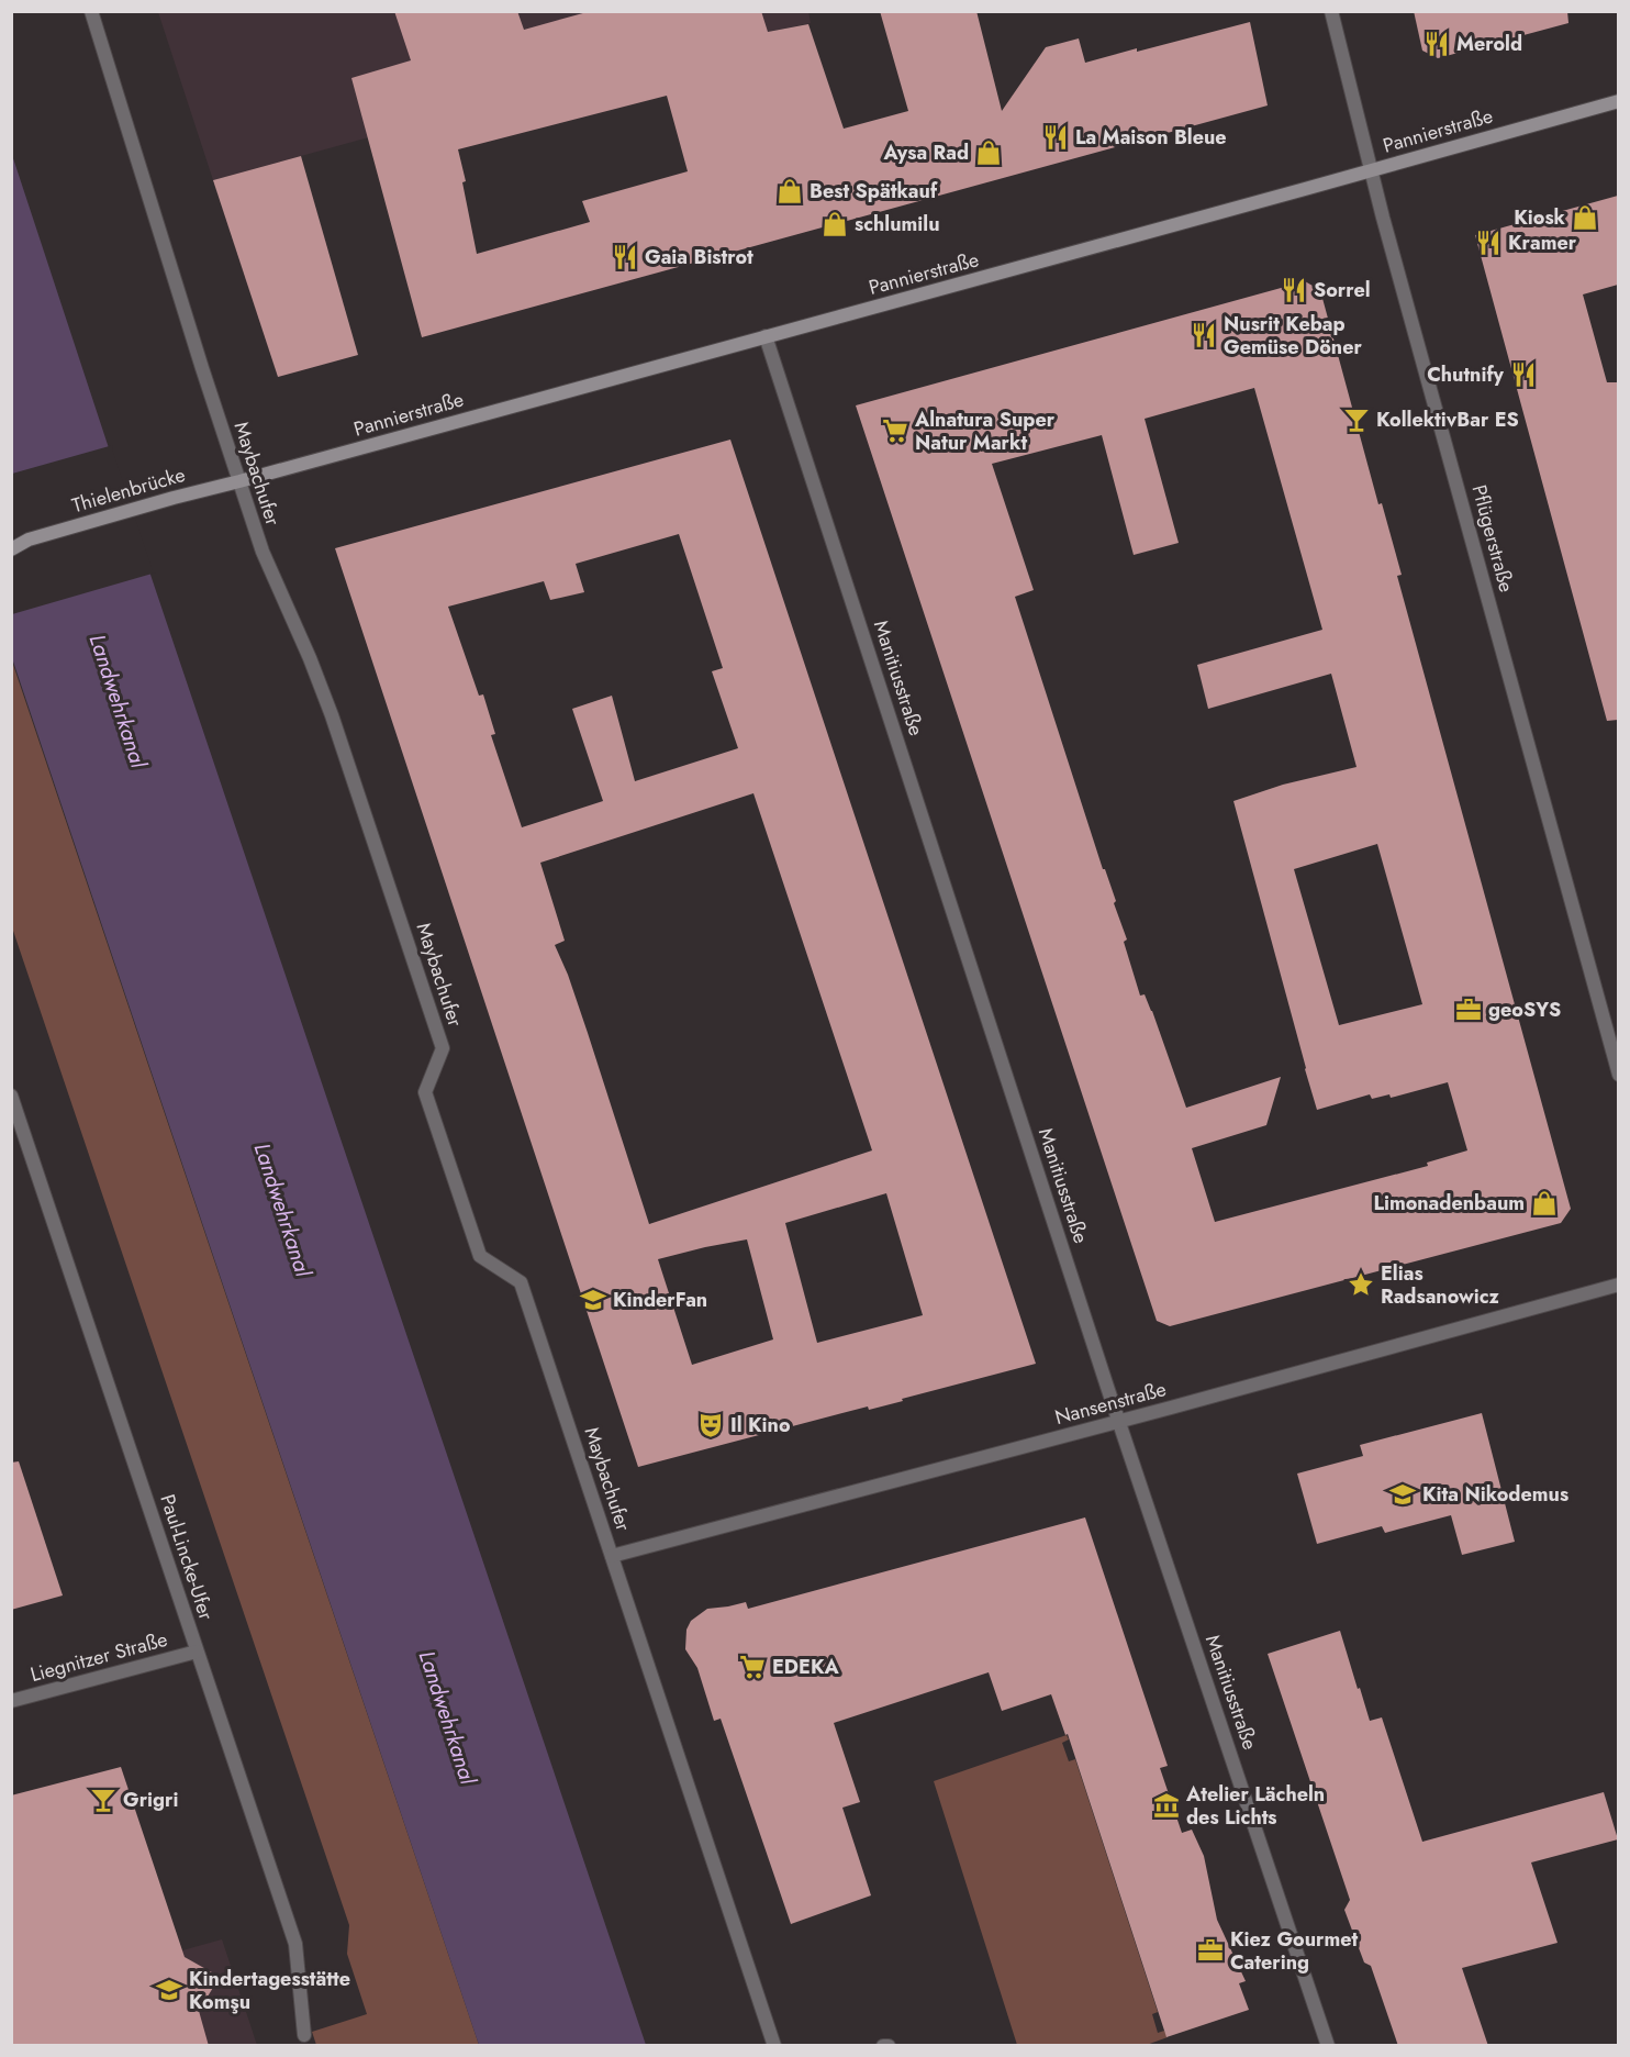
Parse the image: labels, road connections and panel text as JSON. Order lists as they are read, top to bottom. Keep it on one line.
{"streets":{"street":["Pannierstraße","Maybachufer","Thielenbrücke","Pflügerstraße","Manitiusstraße","Nansenstraße","Paul-Lincke-Ufer","Liegnitzer Straße"]},"crossings":[["Pannierstraße","Maybachufer"],["Pannierstraße","Thielenbrücke"],["Pannierstraße","Pflügerstraße"],["Pannierstraße","Manitiusstraße"],["Maybachufer","Thielenbrücke"],["Maybachufer","Nansenstraße"],["Manitiusstraße","Nansenstraße"],["Paul-Lincke-Ufer","Liegnitzer Straße"]],"water":["Landwehrkanal"],"places":{"restaurant":["Merold","La Maison Bleue","Kramer","Gaia Bistrot","Sorrel","Nusrit Kebap Gemüse Döner","Chutnify"],"shop":["Aysa Rad","Best Spätkauf","Kiosk","schlumilu","Limonadenbaum"],"bar":["KollektivBar ES","Grigri"],"supermarket":["Alnatura Super Natur Markt","EDEKA"],"office":["geoSYS","Kiez Gourmet Catering"],"place":["Elias Radsanowicz"],"school or university":["KinderFan","Kita Nikodemus","Kindertagesstätte Komşu"],"theatre":["Il Kino"],"museum":["Atelier Lächeln des Lichts"]}}
